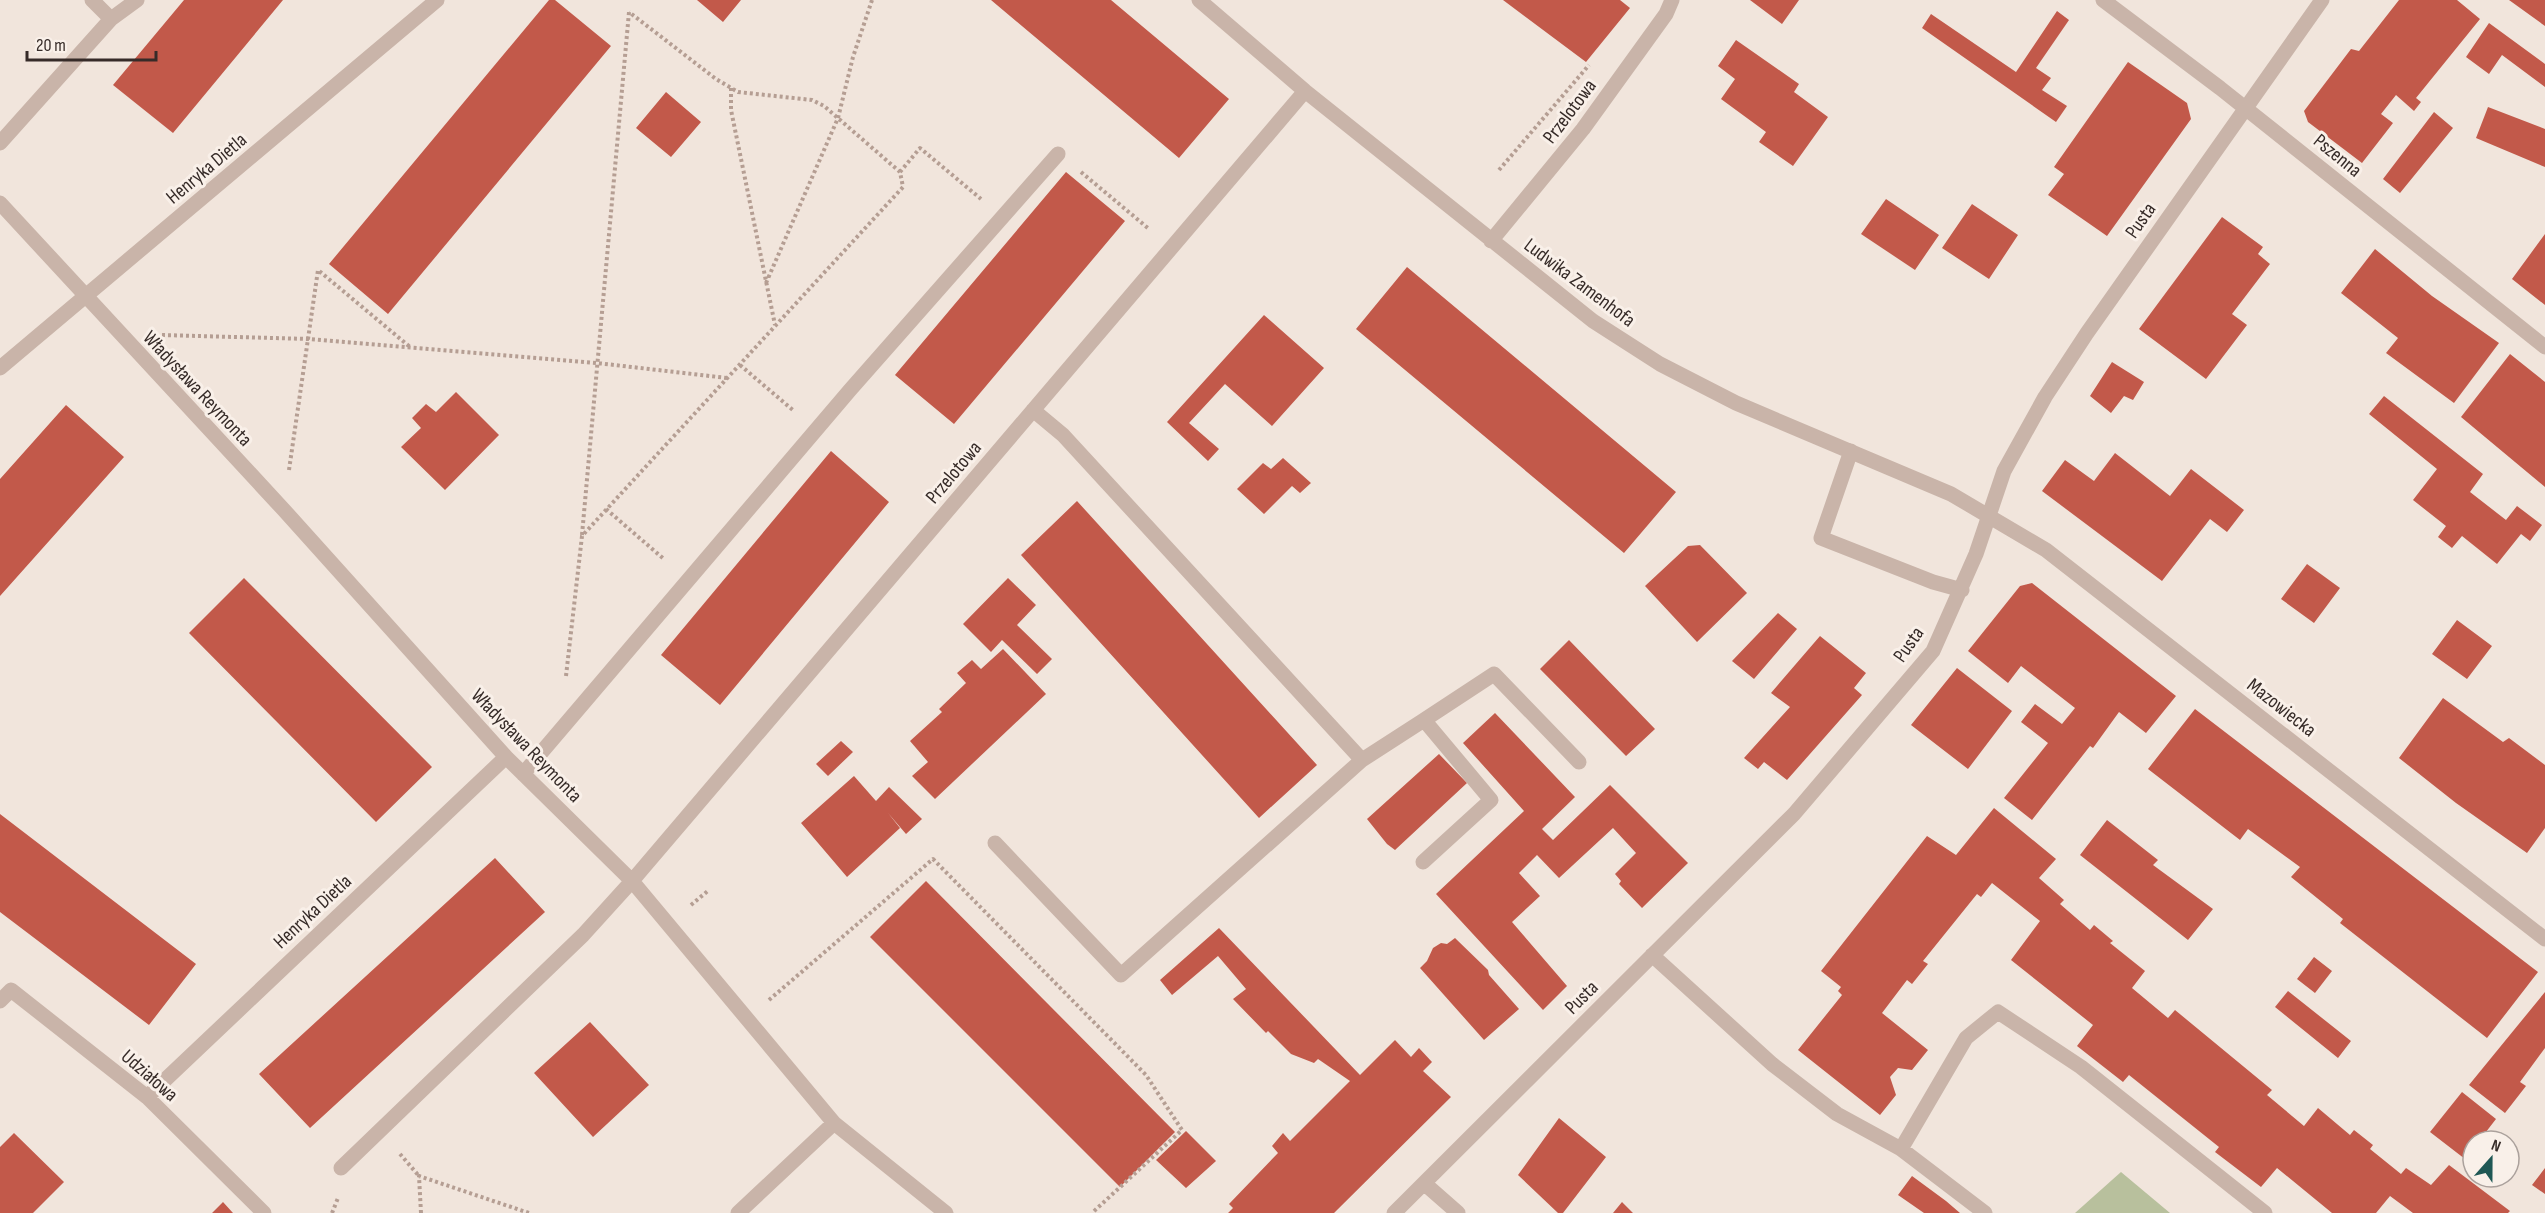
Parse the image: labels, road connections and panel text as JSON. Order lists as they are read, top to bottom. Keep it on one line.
{"streets":{"street":["Przelotowa","Pszenna","Henryka Dietla","Pusta","Ludwika Zamenhofa","Władysława Reymonta","Mazowiecka","Udziałowa"]},"crossings":[["Przelotowa","Ludwika Zamenhofa"],["Przelotowa","Władysława Reymonta"],["Pszenna","Pusta"],["Henryka Dietla","Władysława Reymonta"],["Henryka Dietla","Udziałowa"],["Pusta","Ludwika Zamenhofa"],["Pusta","Mazowiecka"],["Ludwika Zamenhofa","Mazowiecka"]],"scale_bar":"20 m","north":"top"}
